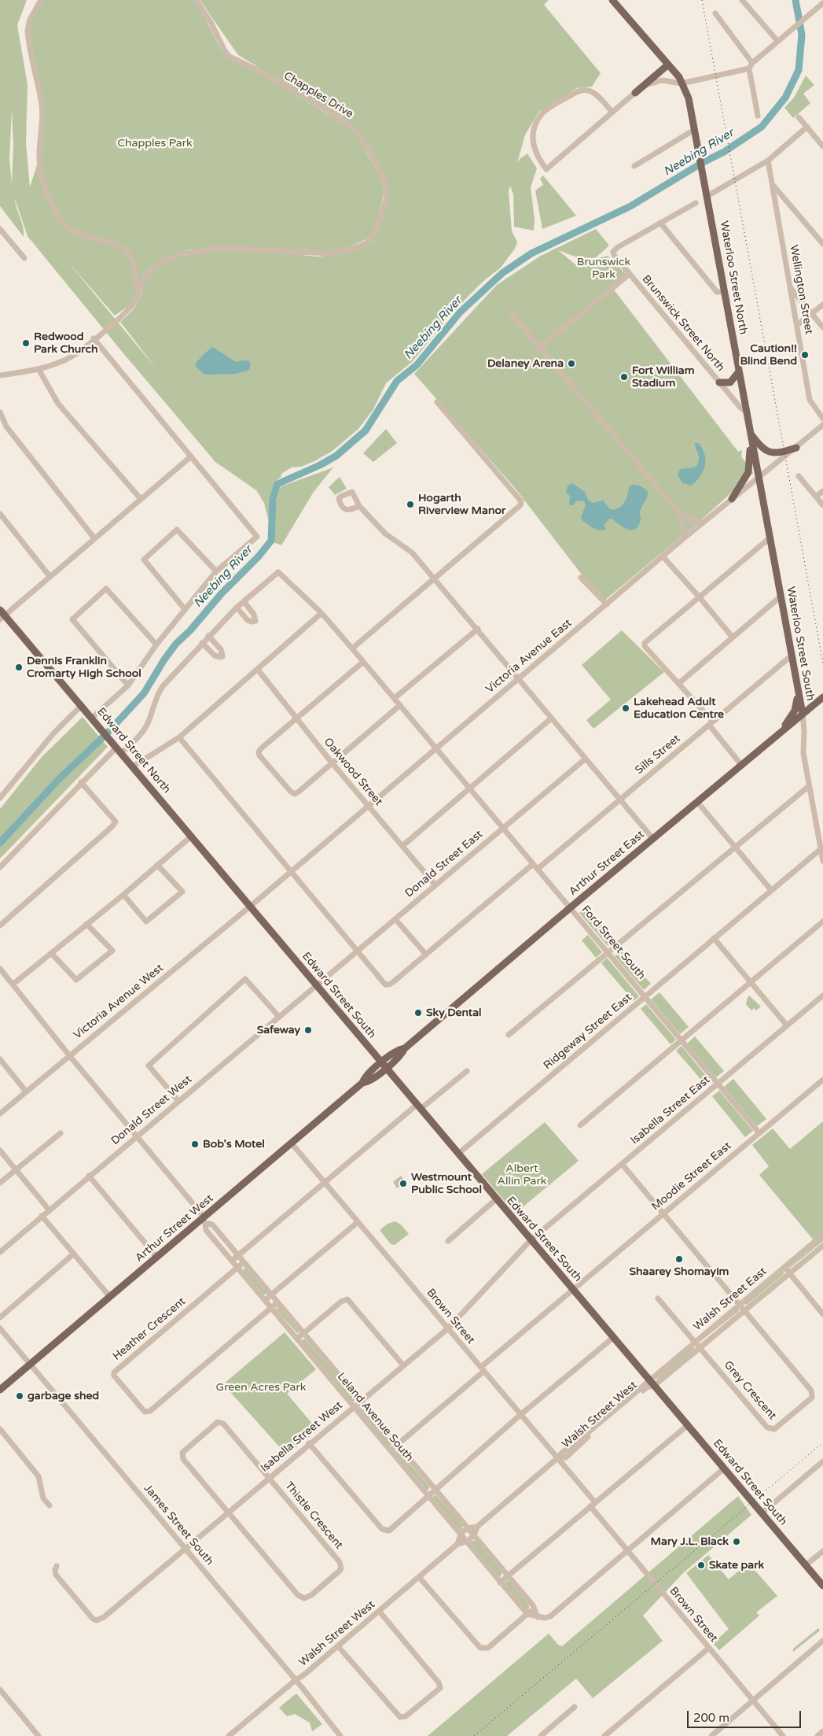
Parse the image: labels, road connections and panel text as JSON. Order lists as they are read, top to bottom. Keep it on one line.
{"streets":{"main road":["Waterloo Street North","Waterloo Street South","Edward Street North","Arthur Street East","Edward Street South","Arthur Street West"],"street":["Chapples Drive","Wellington Street","Brunswick Street North","Victoria Avenue East","Sills Street","Oakwood Street","Donald Street East","Ford Street South","Victoria Avenue West","Ridgeway Street East","Donald Street West","Isabella Street East","Moodie Street East","Walsh Street East","Brown Street","Heather Crescent","Grey Crescent","Walsh Street West","Leland Avenue South","Isabella Street West","Thistle Crescent","James Street South"]},"crossings":[["Waterloo Street North","Brunswick Street North"],["Waterloo Street North","Waterloo Street South"],["Waterloo Street North","Victoria Avenue East"],["Waterloo Street South","Victoria Avenue East"],["Waterloo Street South","Sills Street"],["Waterloo Street South","Arthur Street East"],["Waterloo Street South","Ridgeway Street East"],["Victoria Avenue East","Edward Street North"],["Victoria Avenue East","Oakwood Street"],["Victoria Avenue East","Ford Street South"],["Victoria Avenue East","Edward Street South"],["Victoria Avenue East","Victoria Avenue West"],["Edward Street North","Edward Street South"],["Edward Street North","Victoria Avenue West"],["Sills Street","Ford Street South"],["Oakwood Street","Donald Street East"],["Arthur Street East","Ford Street South"],["Arthur Street East","Edward Street South"],["Arthur Street East","Arthur Street West"],["Donald Street East","Ford Street South"],["Donald Street East","Edward Street South"],["Donald Street East","Donald Street West"],["Ford Street South","Ridgeway Street East"],["Ford Street South","Isabella Street East"],["Ford Street South","Moodie Street East"],["Edward Street South","Victoria Avenue West"],["Edward Street South","Ridgeway Street East"],["Edward Street South","Donald Street West"],["Edward Street South","Isabella Street East"],["Edward Street South","Moodie Street East"],["Edward Street South","Arthur Street West"],["Edward Street South","Walsh Street East"],["Edward Street South","Walsh Street West"],["Edward Street South","Isabella Street West"],["Victoria Avenue West","Leland Avenue South"],["Donald Street West","Leland Avenue South"],["Isabella Street East","Grey Crescent"],["Isabella Street East","Isabella Street West"],["Moodie Street East","Brown Street"],["Moodie Street East","Grey Crescent"],["Moodie Street East","Leland Avenue South"],["Arthur Street West","Brown Street"],["Arthur Street West","Leland Avenue South"],["Arthur Street West","James Street South"],["Walsh Street East","Grey Crescent"],["Walsh Street East","Walsh Street West"],["Brown Street","Walsh Street West"],["Brown Street","Isabella Street West"],["Heather Crescent","Leland Avenue South"],["Walsh Street West","Leland Avenue South"],["Walsh Street West","James Street South"],["Leland Avenue South","Isabella Street West"],["Isabella Street West","Thistle Crescent"],["Isabella Street West","James Street South"]],"water":["Neebing River"],"parks":["Chapples Park","Brunswick Park","Albert Allin Park","Green Acres Park"],"places":["Redwood Park Church","Caution!! Blind Bend","Delaney Arena","Fort William Stadium","Hogarth Riverview Manor","Dennis Franklin Cromarty High School","Lakehead Adult Education Centre","Sky Dental","Safeway","Bob's Motel","Westmount Public School","Shaarey Shomayim","garbage shed","Mary J.L. Black","Skate park"],"scale_bar":"200 m"}
